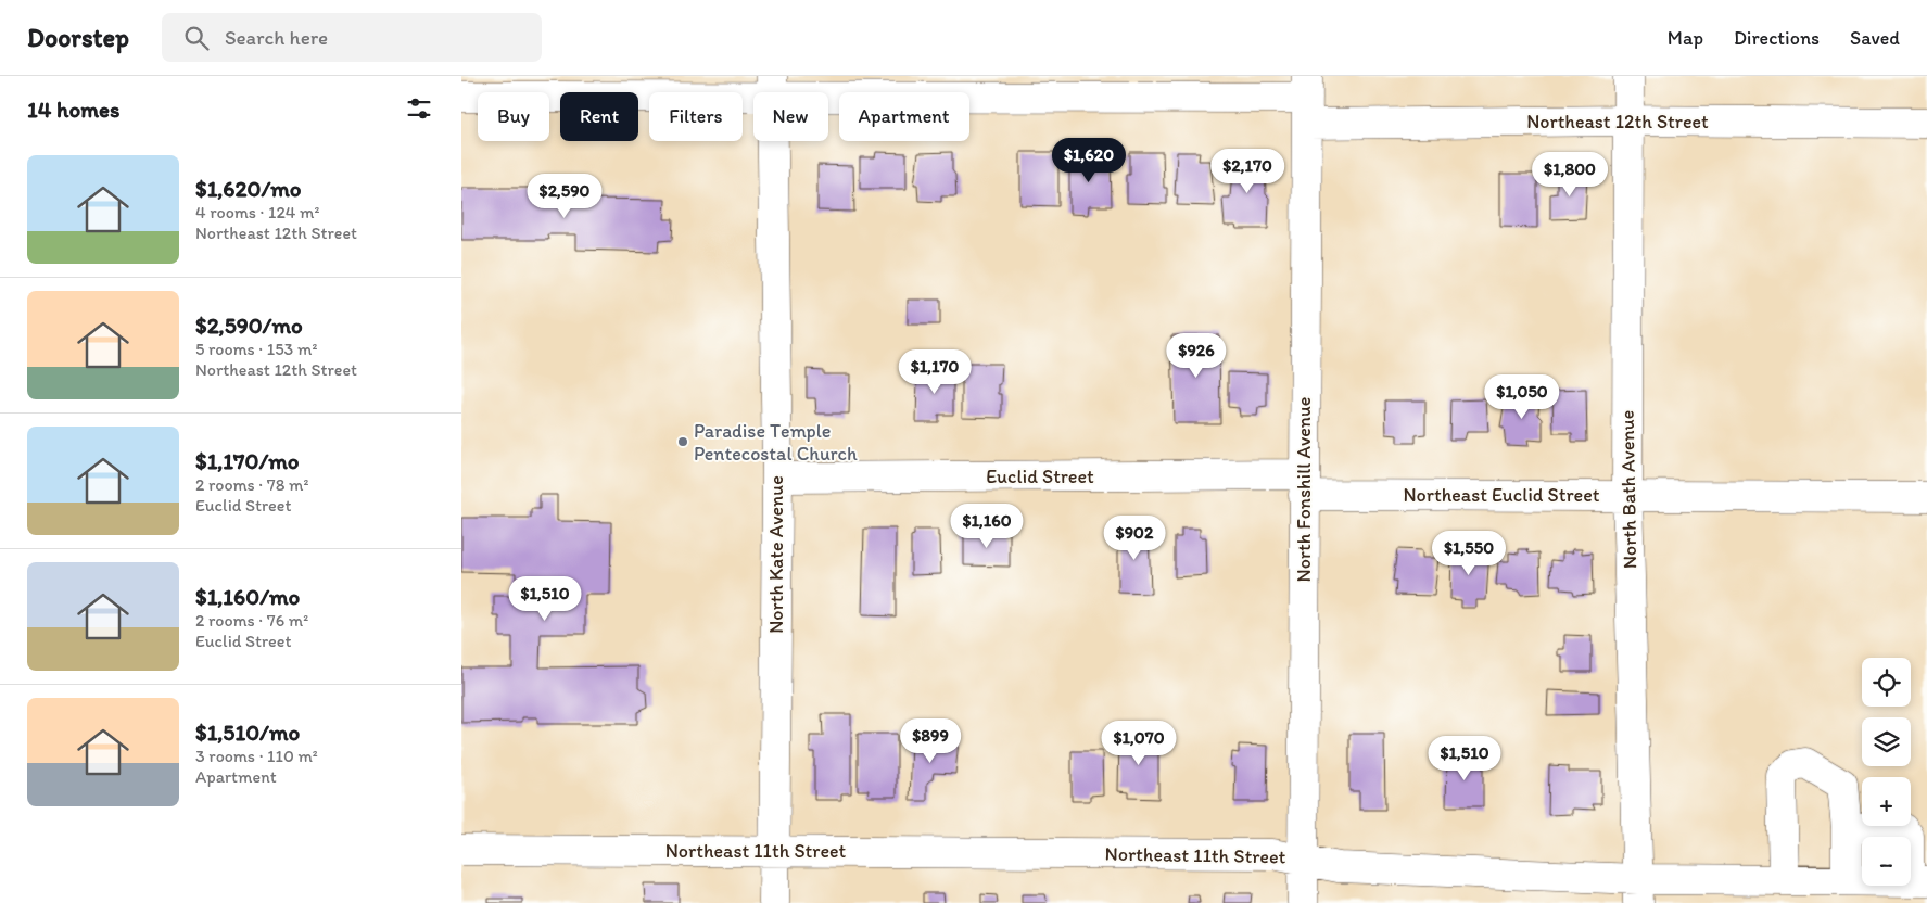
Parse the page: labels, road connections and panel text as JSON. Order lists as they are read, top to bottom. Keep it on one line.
{"streets":{"street":["Northeast 12th Street","Euclid Street","North Fonshill Avenue","North Bath Avenue","Northeast Euclid Street","North Kate Avenue","Northeast 11th Street"]},"crossings":[["Northeast 12th Street","North Fonshill Avenue"],["Northeast 12th Street","North Bath Avenue"],["Northeast 12th Street","North Kate Avenue"],["Euclid Street","North Fonshill Avenue"],["Euclid Street","Northeast Euclid Street"],["Euclid Street","North Kate Avenue"],["North Fonshill Avenue","Northeast Euclid Street"],["North Fonshill Avenue","Northeast 11th Street"],["North Bath Avenue","Northeast Euclid Street"],["North Bath Avenue","Northeast 11th Street"],["North Kate Avenue","Northeast 11th Street"]],"places":["Paradise Temple Pentecostal Church"],"page":{"header":"Doorstep","search":"Search here","nav":["Map","Directions","Saved"],"heading":"14 homes","chip":["Buy","Rent","Filters","New","Apartment"],"price":["$1,620","$2,170","$1,800","$2,590","$926","$1,170","$1,050","$1,160","$902","$1,550","$1,510","$899","$1,070","$1,510"],"list":[{"name":"$1,620/mo","note":"4 rooms · 124 m² · Northeast 12th Street"},{"name":"$2,590/mo","note":"5 rooms · 153 m² · Northeast 12th Street"},{"name":"$1,170/mo","note":"2 rooms · 78 m² · Euclid Street"},{"name":"$1,160/mo","note":"2 rooms · 76 m² · Euclid Street"},{"name":"$1,510/mo","note":"3 rooms · 110 m² · Apartment"}],"map_buttons":["+","−"]}}
